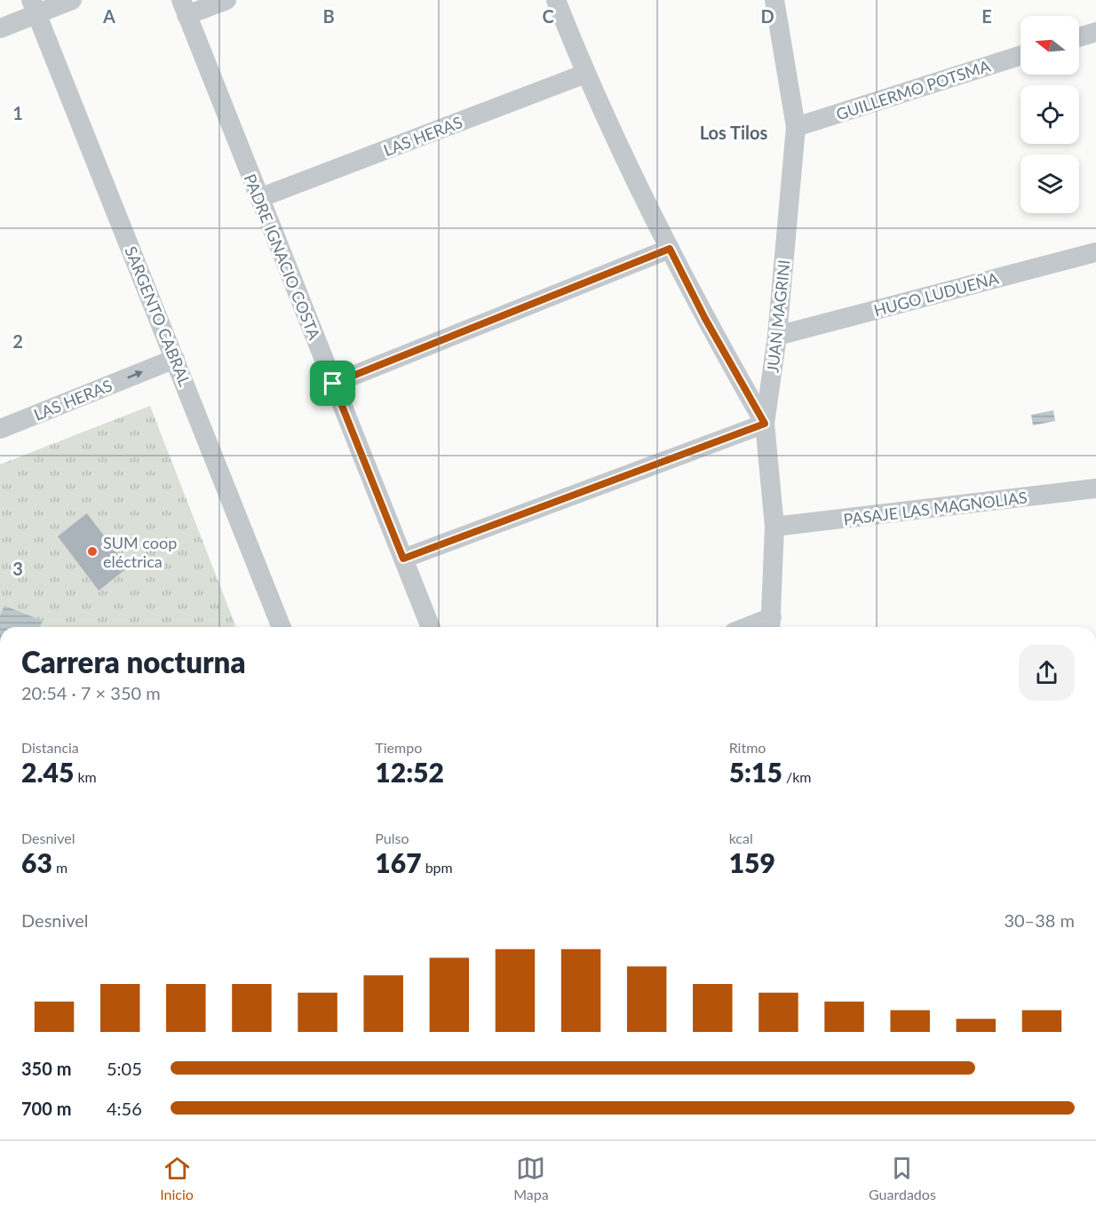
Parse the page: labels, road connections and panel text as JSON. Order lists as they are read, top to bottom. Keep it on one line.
{"streets":{"street":["GUILLERMO POTSMA","LAS HERAS","PADRE IGNACIO COSTA","HUGO LUDUEÑA","SARGENTO CABRAL","JUAN MAGRINI","PASAJE LAS MAGNOLIAS"]},"crossings":[["GUILLERMO POTSMA","JUAN MAGRINI"],["LAS HERAS","PADRE IGNACIO COSTA"],["LAS HERAS","SARGENTO CABRAL"],["HUGO LUDUEÑA","JUAN MAGRINI"],["JUAN MAGRINI","PASAJE LAS MAGNOLIAS"]],"one_way":["LAS HERAS"],"districts":["Los Tilos"],"places":["SUM coop eléctrica"],"north":"left","page":{"heading":["Carrera nocturna","20:54 · 7 × 350 m"],"stats":[["Distancia","2.45 km"],["Tiempo","12:52"],["Ritmo","5:15 /km"],["Desnivel","63 m"],["Pulso","167 bpm"],["kcal","159"]],"chart":["Desnivel","30–38 m"],"list":[{"name":"350 m","note":"5:05"},{"name":"700 m","note":"4:56"}],"tabs":["Inicio","Mapa","Guardados"]},"grid":{"columns":["A","B","C","D","E"],"rows":["1","2","3"]}}
